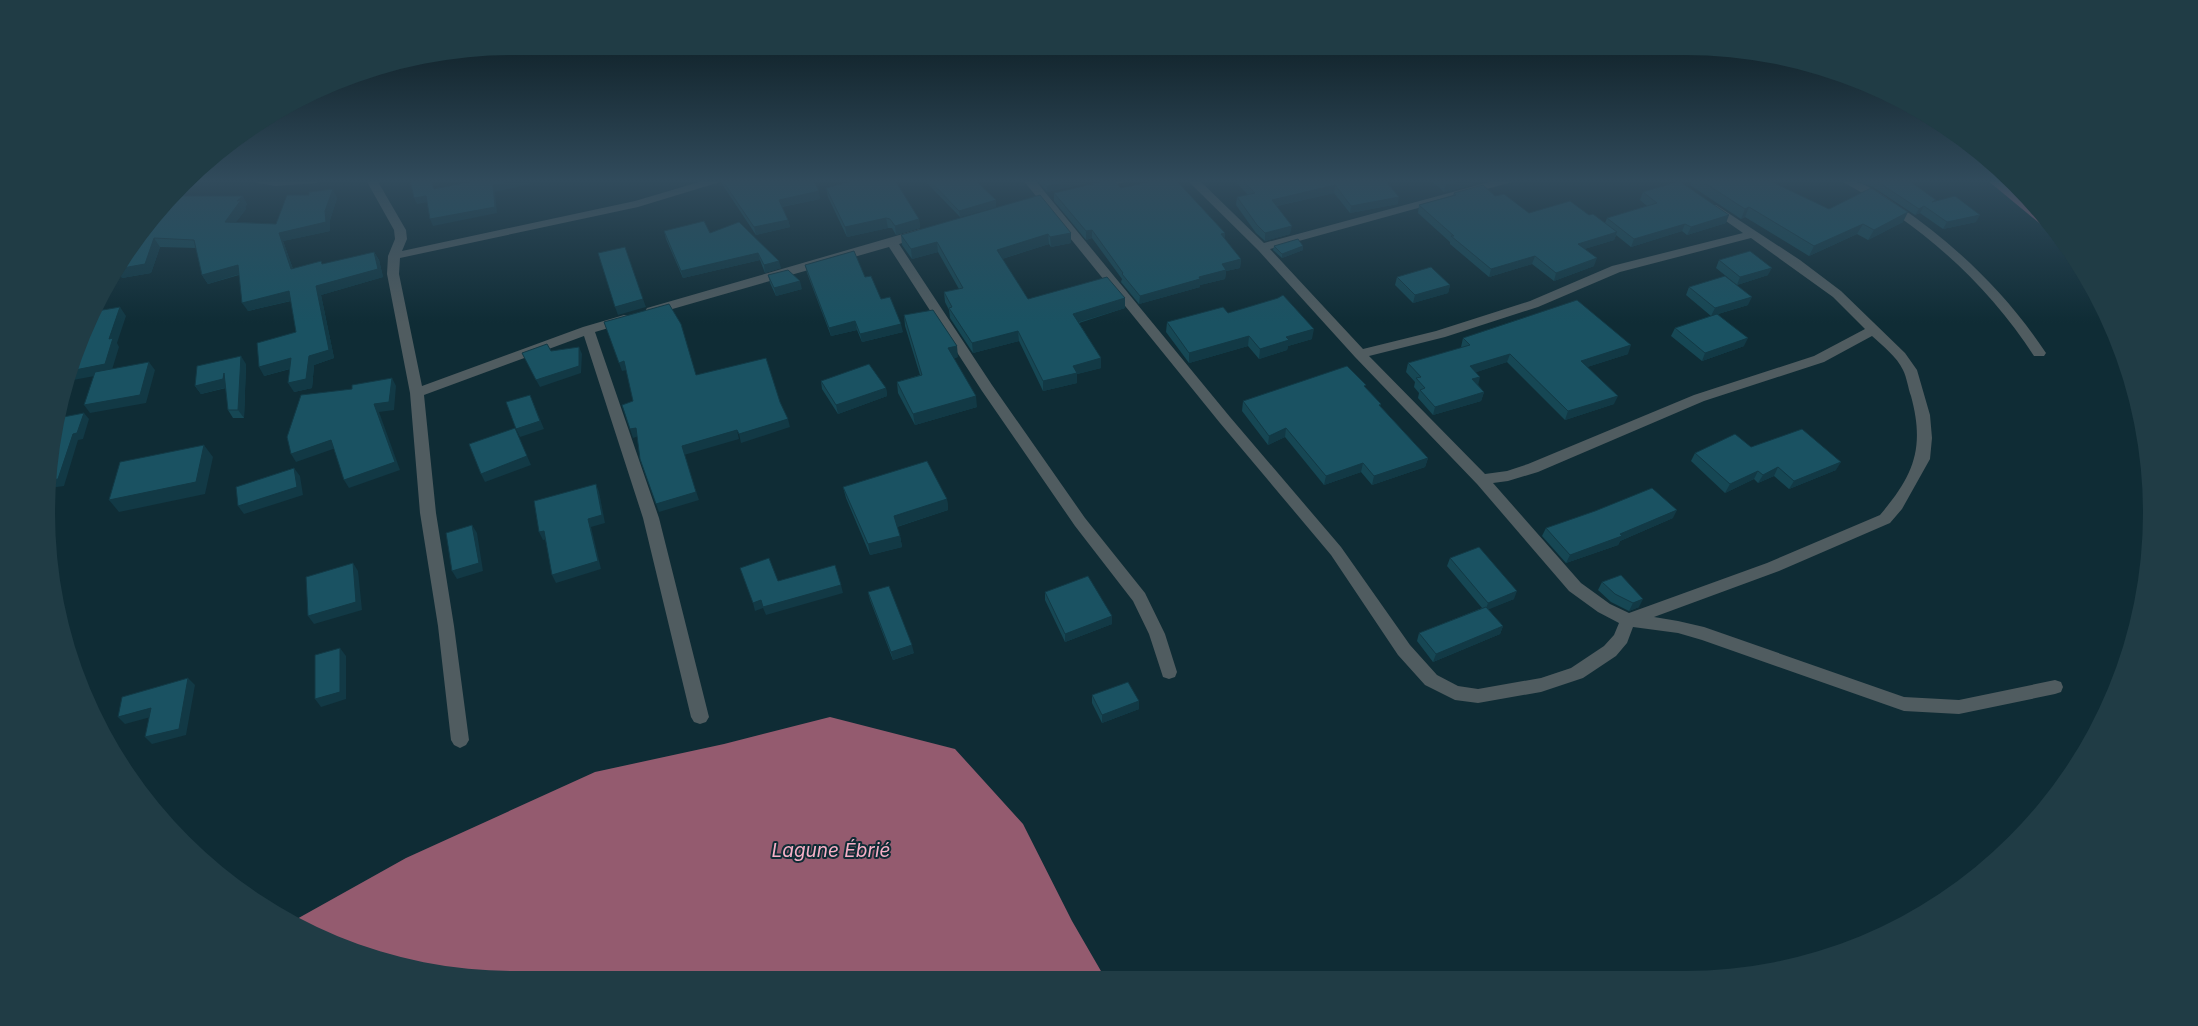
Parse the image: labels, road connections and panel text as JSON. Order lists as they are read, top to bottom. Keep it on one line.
{"water":["Lagune Ébrié"]}
